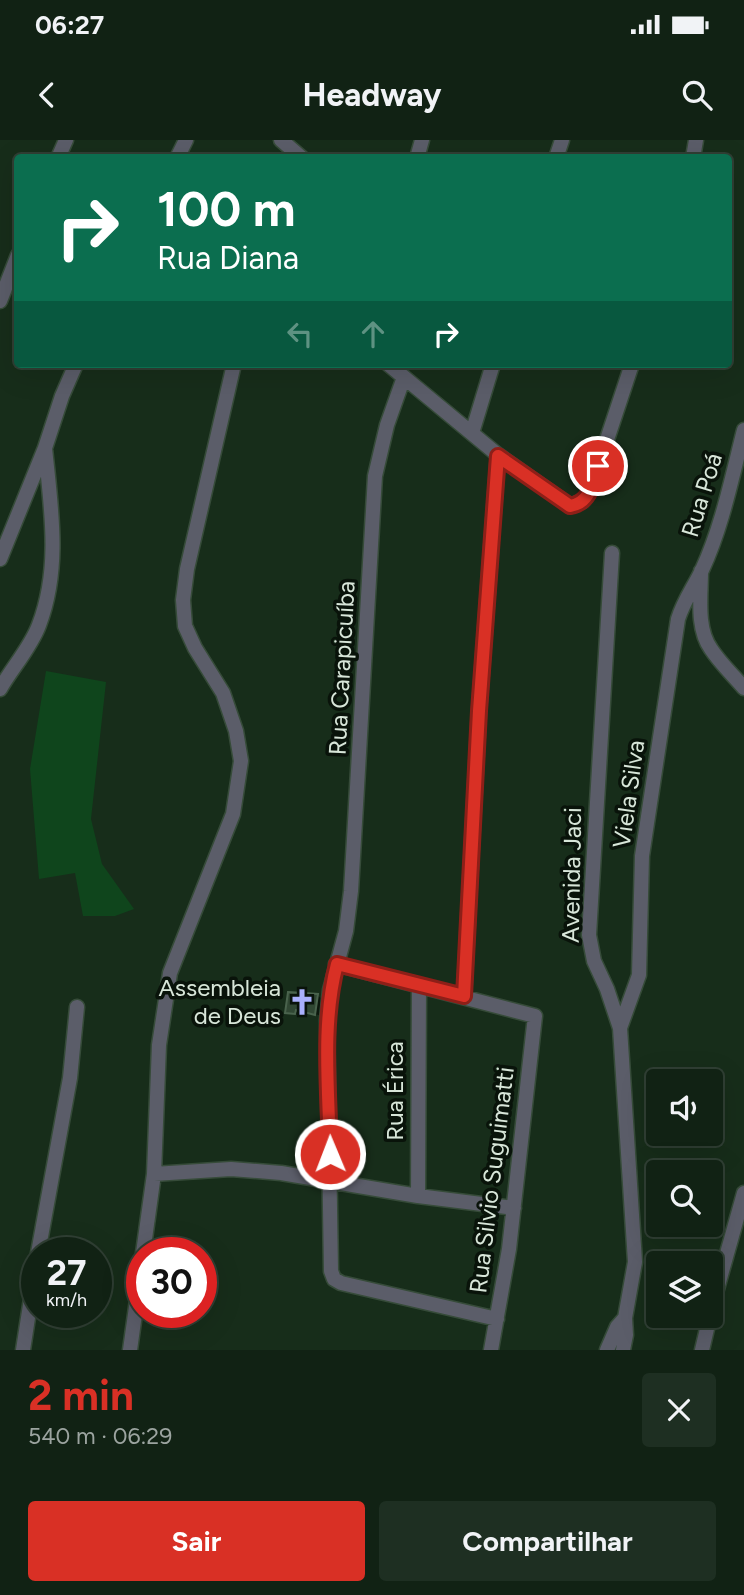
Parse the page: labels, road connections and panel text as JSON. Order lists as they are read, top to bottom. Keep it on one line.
{"streets":{"street":["Rua Poá","Rua Carapicuíba","Viela Silva","Avenida Jaci","Rua Érica","Rua Silvio Suguimatti"]},"crossings":[["Rua Poá","Viela Silva"],["Rua Carapicuíba","Rua Silvio Suguimatti"],["Viela Silva","Avenida Jaci"]],"places":{"church":["Assembleia de Deus"]},"page":{"status":"06:27","header":"Headway","turn":["100 m","Rua Diana"],"speed":"27 km/h","limit":"30","heading":["2 min","540 m · 06:29"],"buttons":["Sair","Compartilhar"]}}
